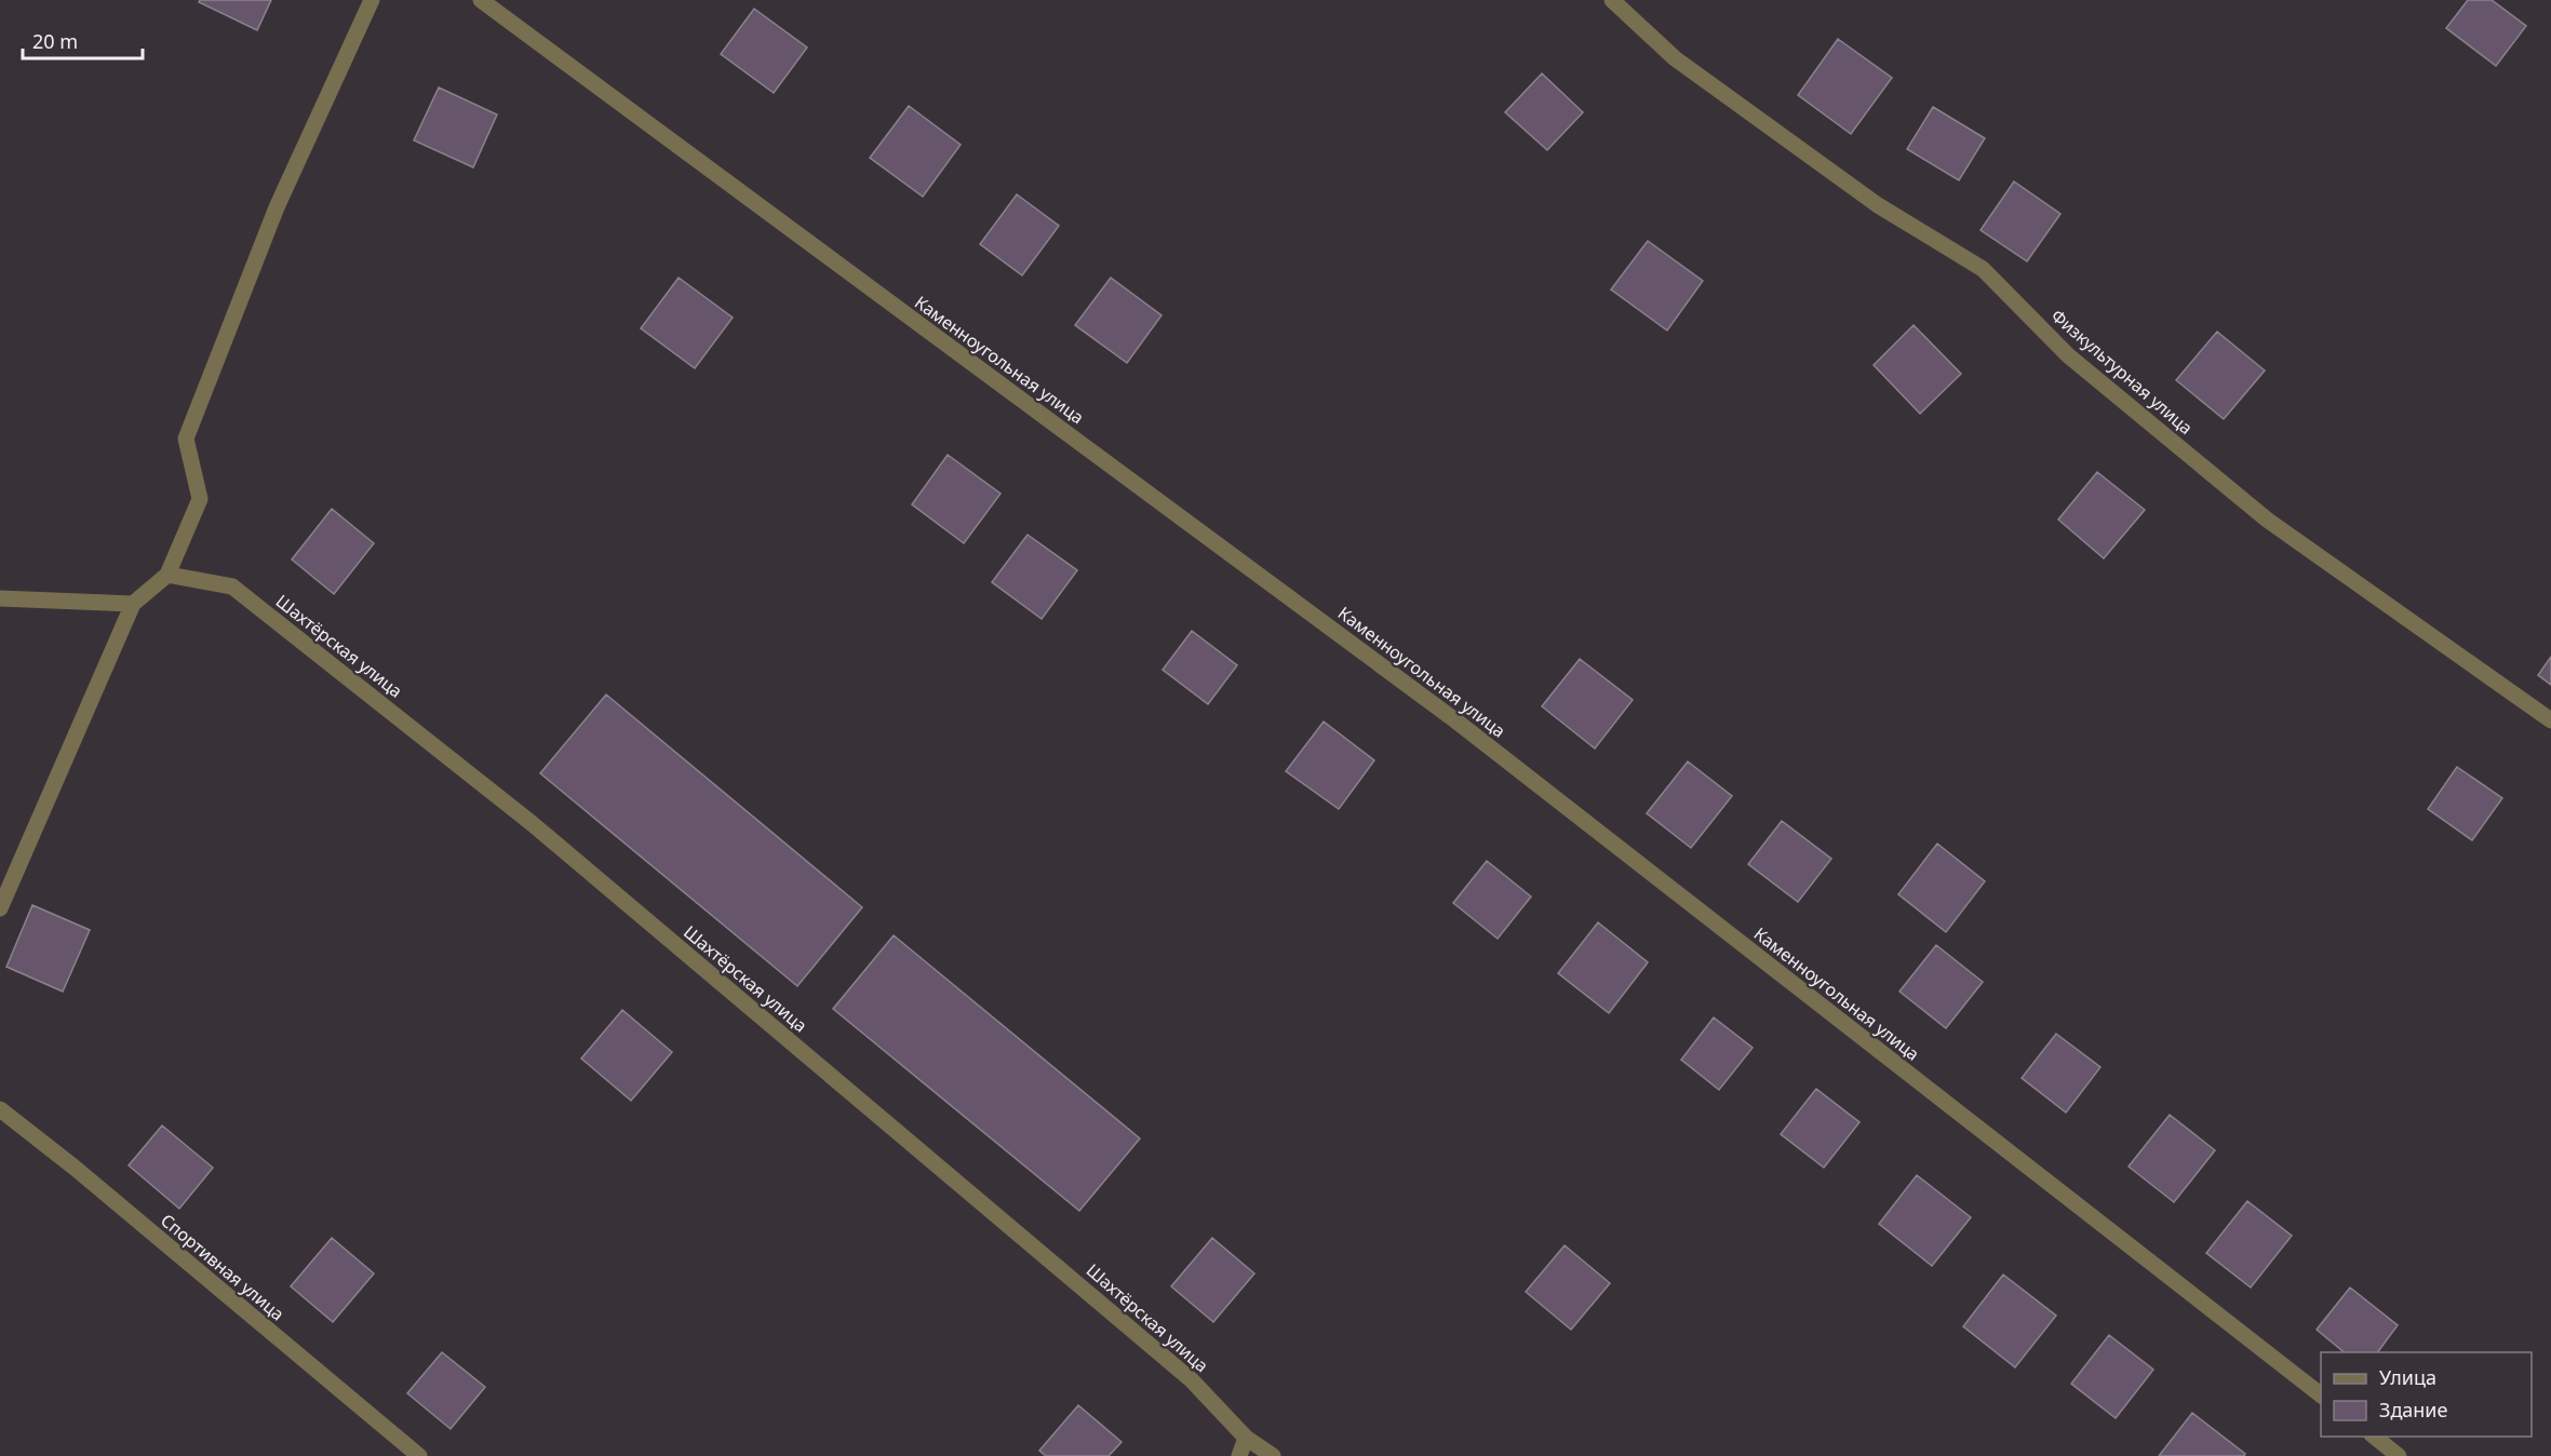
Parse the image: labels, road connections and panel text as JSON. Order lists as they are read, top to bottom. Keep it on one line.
{"streets":{"street":["Каменноугольная улица","Физкультурная улица","Шахтёрская улица","Спортивная улица"]},"legend":["Улица","Здание"],"scale_bar":"20 m"}
